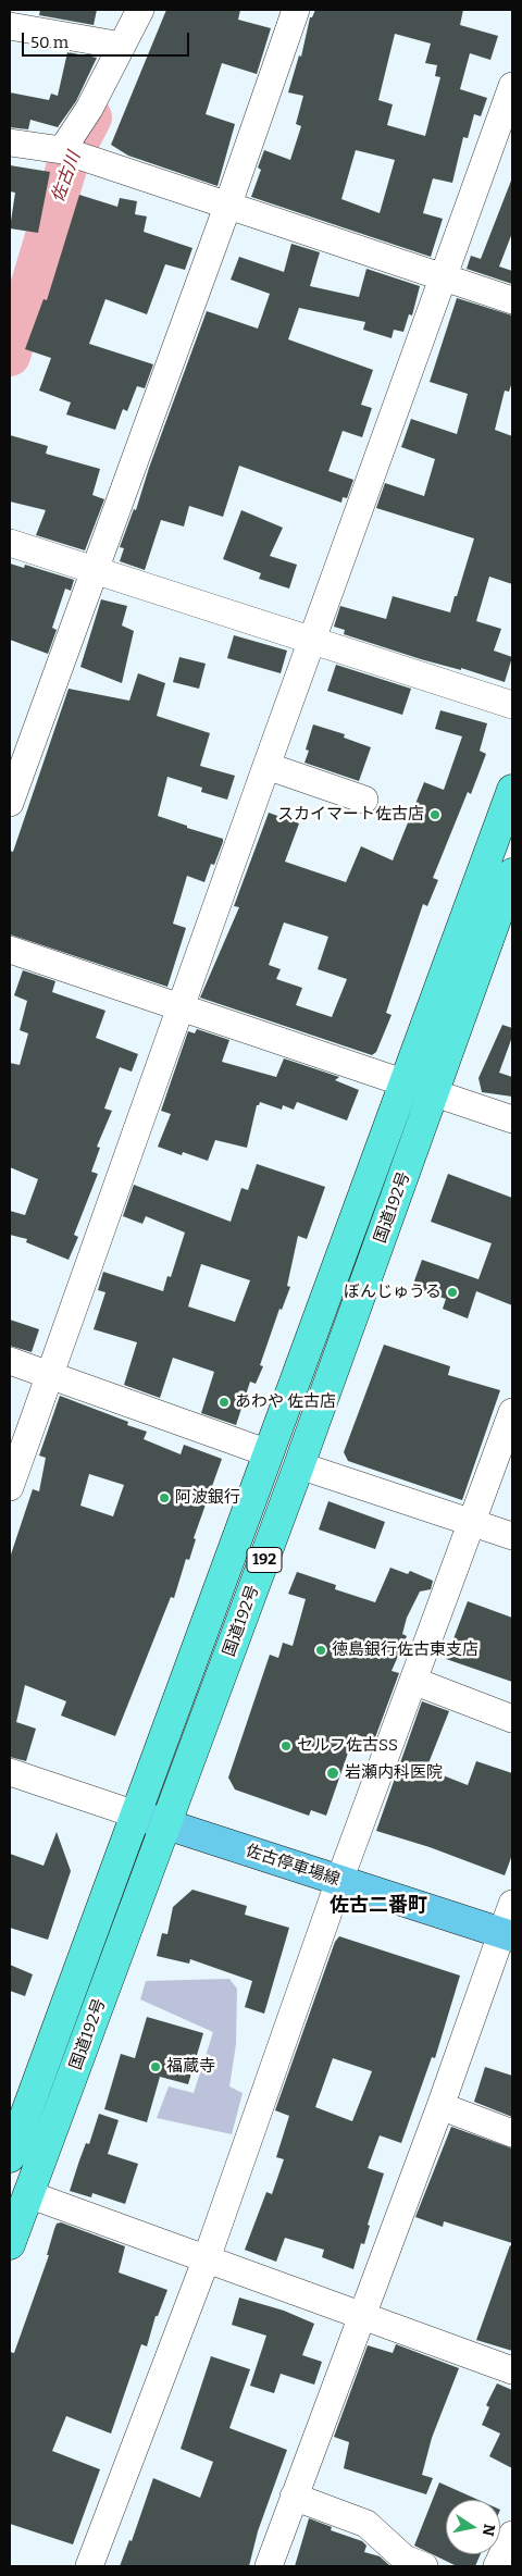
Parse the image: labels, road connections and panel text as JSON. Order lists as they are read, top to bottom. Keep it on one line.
{"streets":{"highway":["国道192号","192"],"main road":["佐古停車場線"]},"crossings":[["国道192号","佐古停車場線"]],"districts":["佐古二番町"],"water":["佐古川"],"places":["スカイマート佐古店","ぼんじゅうる","あわや 佐古店","阿波銀行","徳島銀行佐古東支店","セルフ佐古SS","岩瀬内科医院","福蔵寺"],"scale_bar":"50 m","north":"right"}
